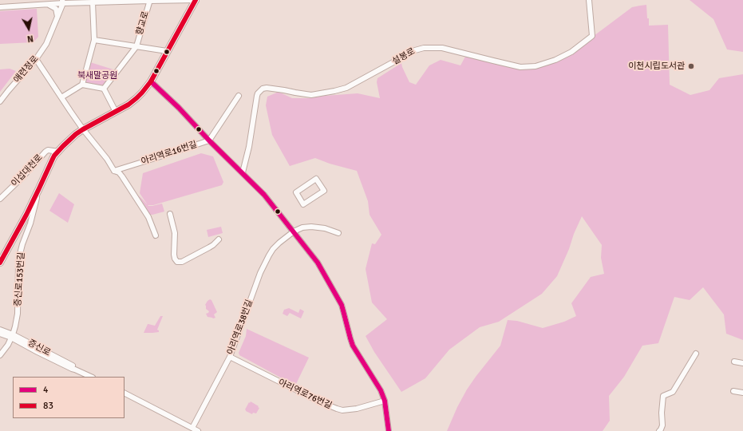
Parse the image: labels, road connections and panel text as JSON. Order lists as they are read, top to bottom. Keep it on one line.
{"streets":{"main road":["이섭대천로"],"street":["향교로","설봉로","애련정로","아리역로16번길","증신로153번길","아리역로38번길","증신로","아리역로76번길"]},"crossings":[["향교로","애련정로"],["향교로","이섭대천로"],["이섭대천로","증신로153번길"],["증신로153번길","증신로"],["아리역로38번길","아리역로76번길"]],"parks":["북새말공원"],"places":["이천시립도서관"],"lines":["transit line 83","transit line 4"],"legend":["4","83"],"north":"bottom"}
